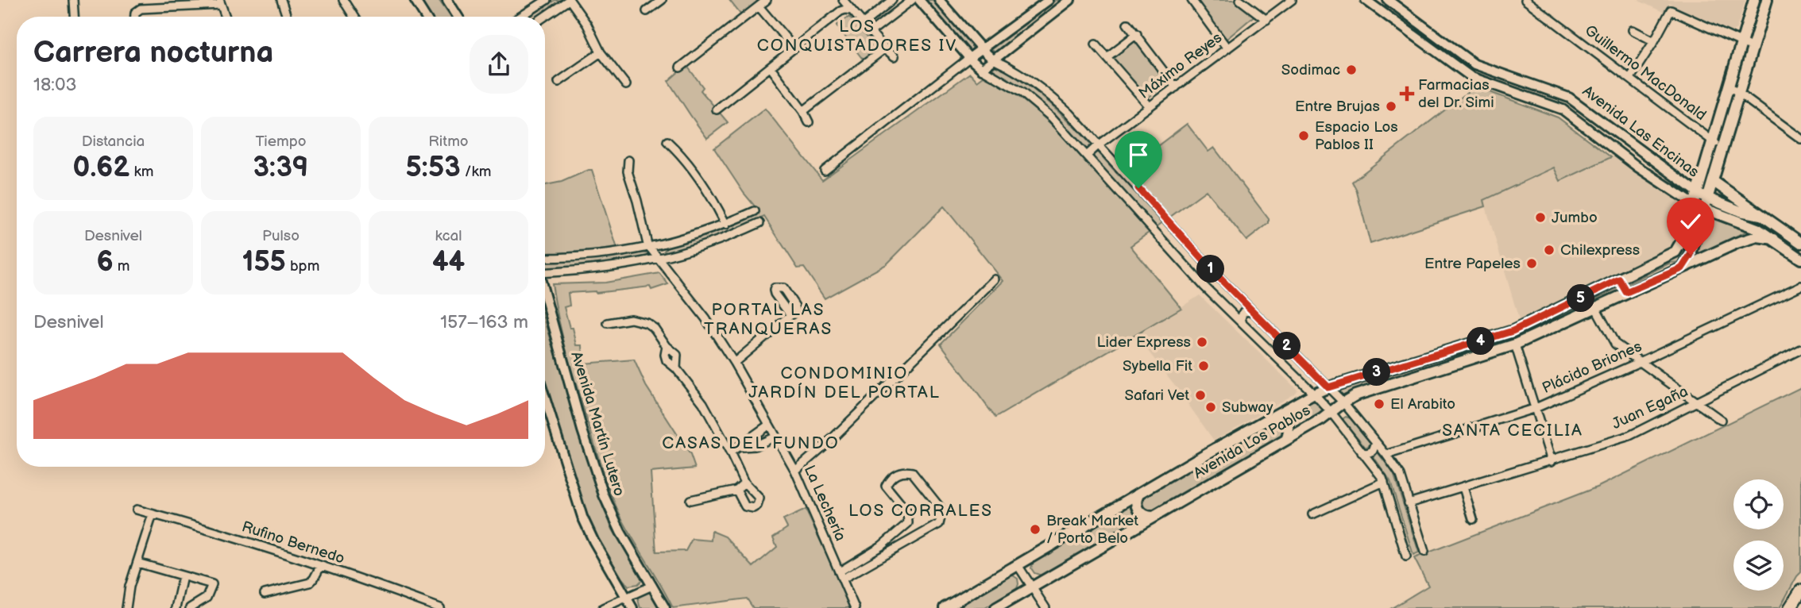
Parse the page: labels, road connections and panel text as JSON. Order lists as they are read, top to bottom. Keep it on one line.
{"streets":{"main road":["Avenida Las Encinas","Avenida Los Pablos"],"street":["Máximo Reyes","Guillermo MacDonald","Plácido Briones","Juan Egaña","Avenida Martín Lutero","La Lechería","Rufino Bernedo"]},"crossings":[["Guillermo MacDonald","Avenida Los Pablos"],["Avenida Las Encinas","Avenida Los Pablos"]],"districts":["LOS CONQUISTADORES IV","PORTAL LAS TRANQUERAS","CONDOMINIO JARDÍN DEL PORTAL","SANTA CECILIA","CASAS DEL FUNDO","LOS CORRALES"],"places":{"other":["Sodimac","Entre Brujas","Espacio Los Pablos II","Jumbo","Chilexpress","Entre Papeles","Lider Express","Sybella Fit","Safari Vet","El Arabito","Subway","Break Market / Porto Belo"],"health":["Farmacias del Dr. Simi"]},"page":{"heading":["Carrera nocturna","18:03"],"stats":[["Distancia","0.62 km"],["Tiempo","3:39"],["Ritmo","5:53 /km"],["Desnivel","6 m"],["Pulso","155 bpm"],["kcal","44"]],"pins":["1","5","4","2","3"],"chart":["Desnivel","157–163 m"]}}
